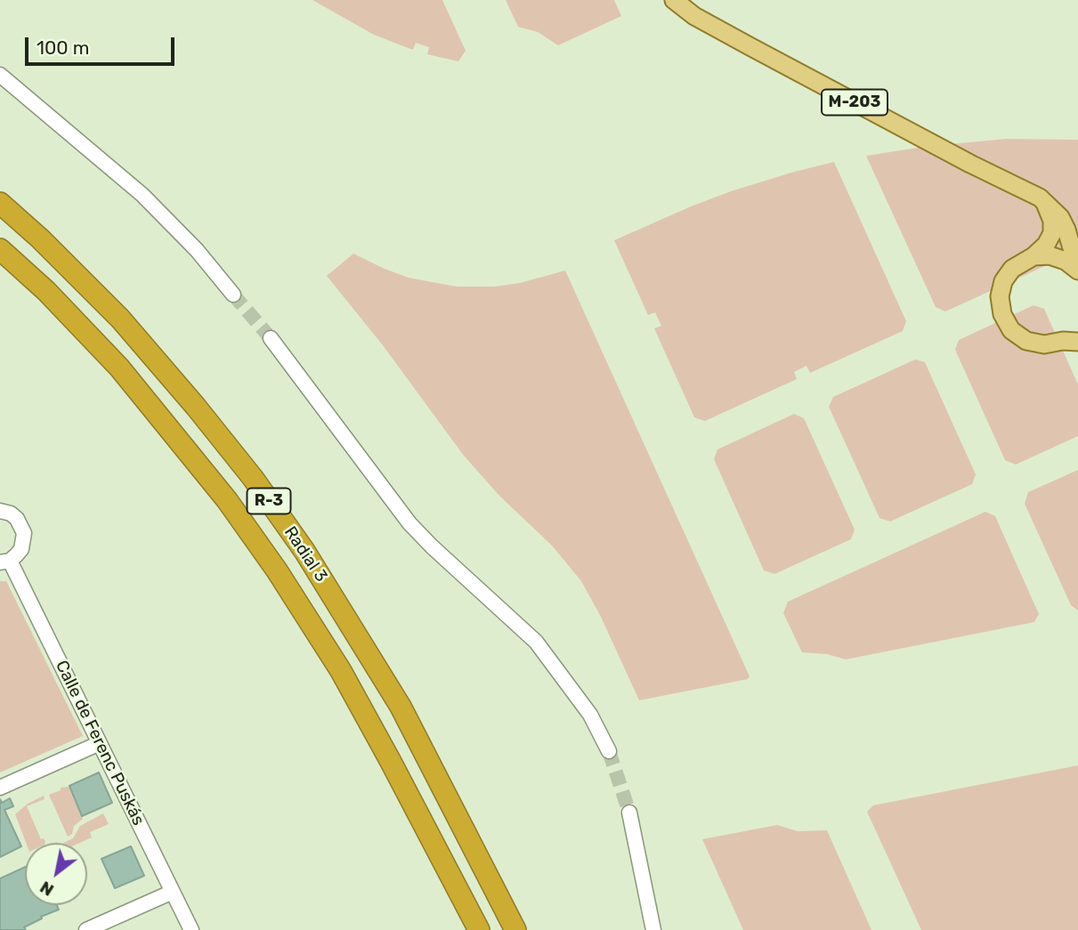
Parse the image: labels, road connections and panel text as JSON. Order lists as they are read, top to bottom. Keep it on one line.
{"streets":{"highway":["R-3","Radial 3"],"main road":["M-203"],"street":["Calle de Ferenc Puskás"]},"scale_bar":"100 m","north":"bottom left"}
